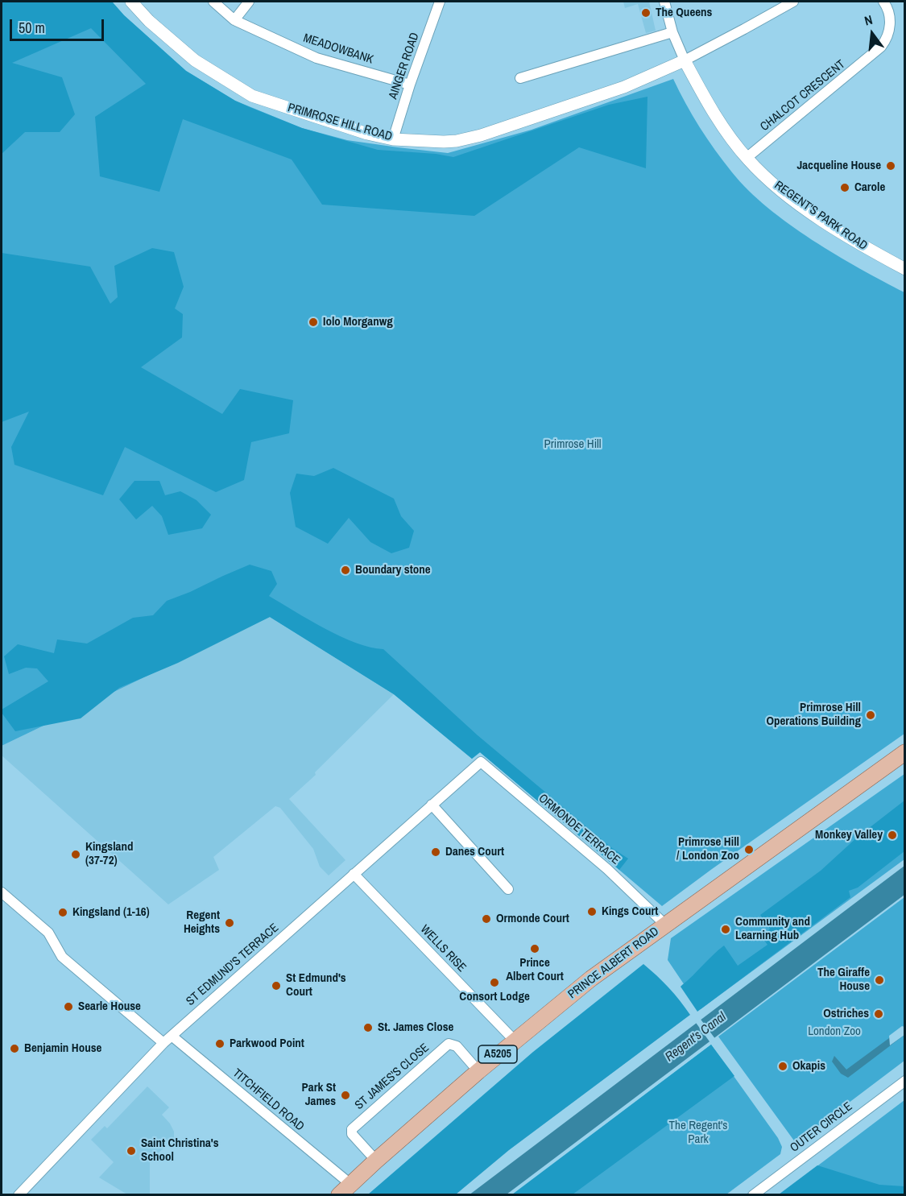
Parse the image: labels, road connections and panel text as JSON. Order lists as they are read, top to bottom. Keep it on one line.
{"streets":{"main road":["PRINCE ALBERT ROAD","A5205"],"street":["MEADOWBANK","AINGER ROAD","CHALCOT CRESCENT","PRIMROSE HILL ROAD","REGENT'S PARK ROAD","ORMONDE TERRACE","WELLS RISE","ST EDMUND'S TERRACE","ST JAMES'S CLOSE","TITCHFIELD ROAD","OUTER CIRCLE"]},"crossings":[["MEADOWBANK","AINGER ROAD"],["AINGER ROAD","PRIMROSE HILL ROAD"],["CHALCOT CRESCENT","REGENT'S PARK ROAD"],["PRIMROSE HILL ROAD","REGENT'S PARK ROAD"],["ORMONDE TERRACE","PRINCE ALBERT ROAD"],["ORMONDE TERRACE","ST EDMUND'S TERRACE"],["WELLS RISE","PRINCE ALBERT ROAD"],["WELLS RISE","ST EDMUND'S TERRACE"],["PRINCE ALBERT ROAD","ST JAMES'S CLOSE"],["PRINCE ALBERT ROAD","TITCHFIELD ROAD"],["ST EDMUND'S TERRACE","TITCHFIELD ROAD"]],"water":["Regent's Canal"],"parks":["Primrose Hill","London Zoo","The Regent's Park"],"places":["The Queens","Jacqueline House","Carole","Iolo Morganwg","Boundary stone","Primrose Hill Operations Building","Monkey Valley","Primrose Hill / London Zoo","Danes Court","Kingsland (37-72)","Kings Court","Kingsland (1-16)","Ormonde Court","Regent Heights","Community and Learning Hub","Prince Albert Court","The Giraffe House","Consort Lodge","St Edmund's Court","Searle House","Ostriches","St. James Close","Parkwood Point","Benjamin House","Okapis","Park St James","Saint Christina's School"],"scale_bar":"50 m","north":"top"}
